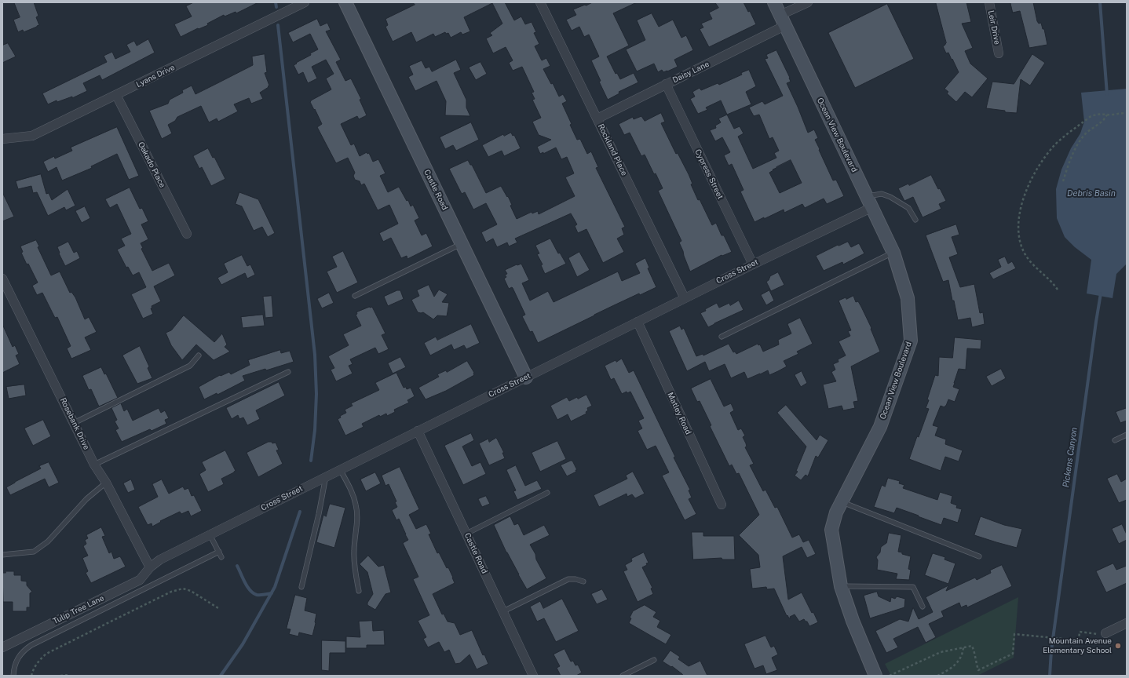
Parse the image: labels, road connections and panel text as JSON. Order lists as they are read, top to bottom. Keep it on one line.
{"streets":{"street":["Leir Drive","Daisy Lane","Lyans Drive","Ocean View Boulevard","Rockland Place","Oakado Place","Cypress Street","Castle Road","Cross Street","Matley Road","Rosebank Drive","Tulip Tree Lane"]},"crossings":[["Daisy Lane","Ocean View Boulevard"],["Daisy Lane","Rockland Place"],["Daisy Lane","Cypress Street"],["Lyans Drive","Oakado Place"],["Ocean View Boulevard","Cross Street"],["Rockland Place","Cross Street"],["Cypress Street","Cross Street"],["Castle Road","Cross Street"],["Cross Street","Matley Road"],["Cross Street","Rosebank Drive"],["Cross Street","Tulip Tree Lane"],["Rosebank Drive","Tulip Tree Lane"]],"water":["Debris Basin","Pickens Canyon"],"places":["Mountain Avenue Elementary School"]}
